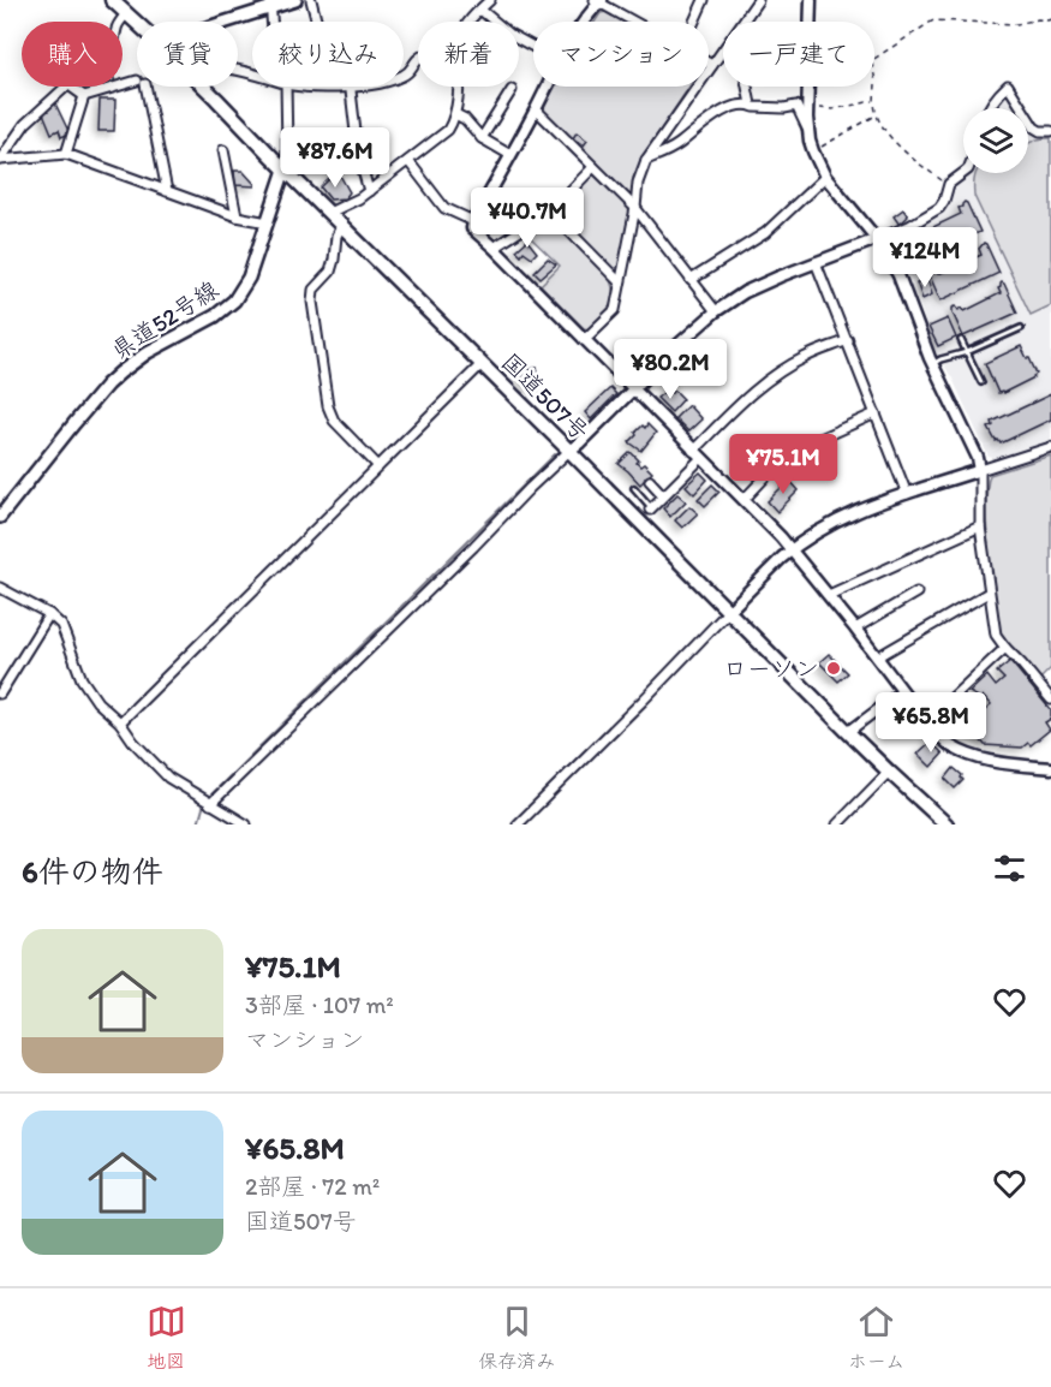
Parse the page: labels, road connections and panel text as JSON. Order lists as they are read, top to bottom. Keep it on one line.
{"streets":{"highway":["国道507号"],"main road":["県道52号線"]},"crossings":[["県道52号線","国道507号"]],"places":["ローソン"],"page":{"chip":["購入","賃貸","絞り込み","新着","マンション","一戸建て"],"price":["¥87.6M","¥40.7M","¥124M","¥80.2M","¥75.1M","¥65.8M"],"heading":"6件の物件","list":[{"name":"¥75.1M","note":"3部屋 · 107 m² · マンション"},{"name":"¥65.8M","note":"2部屋 · 72 m² · 国道507号"}],"tabs":["地図","保存済み","ホーム"]}}
